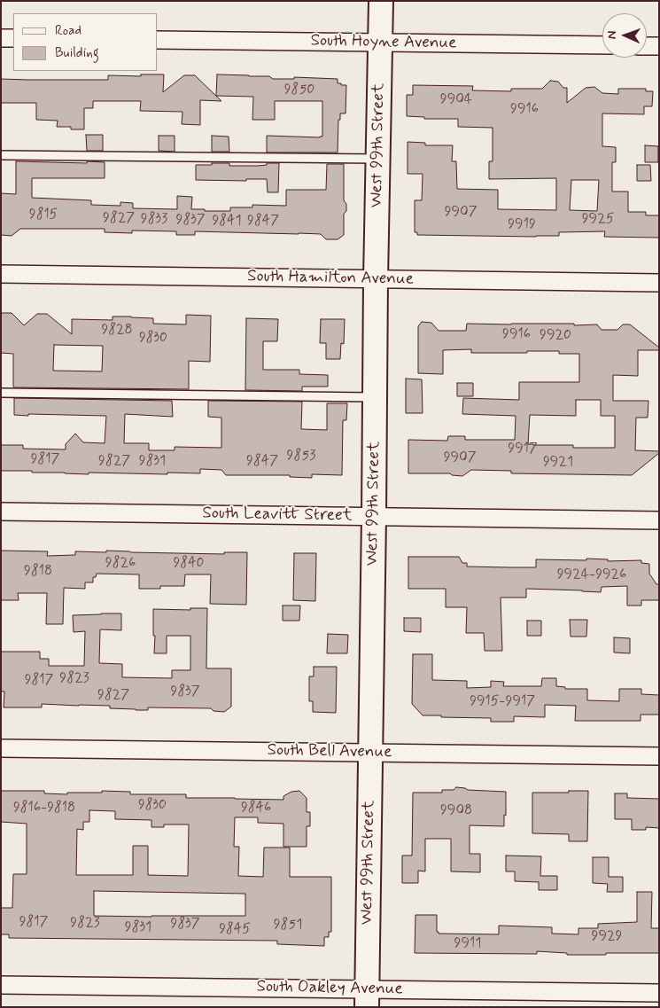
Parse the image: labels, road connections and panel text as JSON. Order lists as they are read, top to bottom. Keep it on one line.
{"streets":{"street":["South Hoyne Avenue","West 99th Street","South Hamilton Avenue","South Leavitt Street","South Bell Avenue","South Oakley Avenue"]},"crossings":[["South Hoyne Avenue","West 99th Street"],["West 99th Street","South Hamilton Avenue"],["West 99th Street","South Leavitt Street"],["West 99th Street","South Bell Avenue"],["West 99th Street","South Oakley Avenue"]],"house_numbers":["9850","9904","9916","9907","9815","9827","9833","9925","9837","9841","9847","9919","9828","9916","9920","9830","9917","9853","9907","9817","9827","9831","9847","9921","9826","9840","9818","9924-9926","9823","9817","9837","9827","9915-9917","9830","9816-9818","9846","9908","9817","9823","9837","9851","9831","9845","9929","9911"],"legend":["Road","Building"],"north":"left"}
